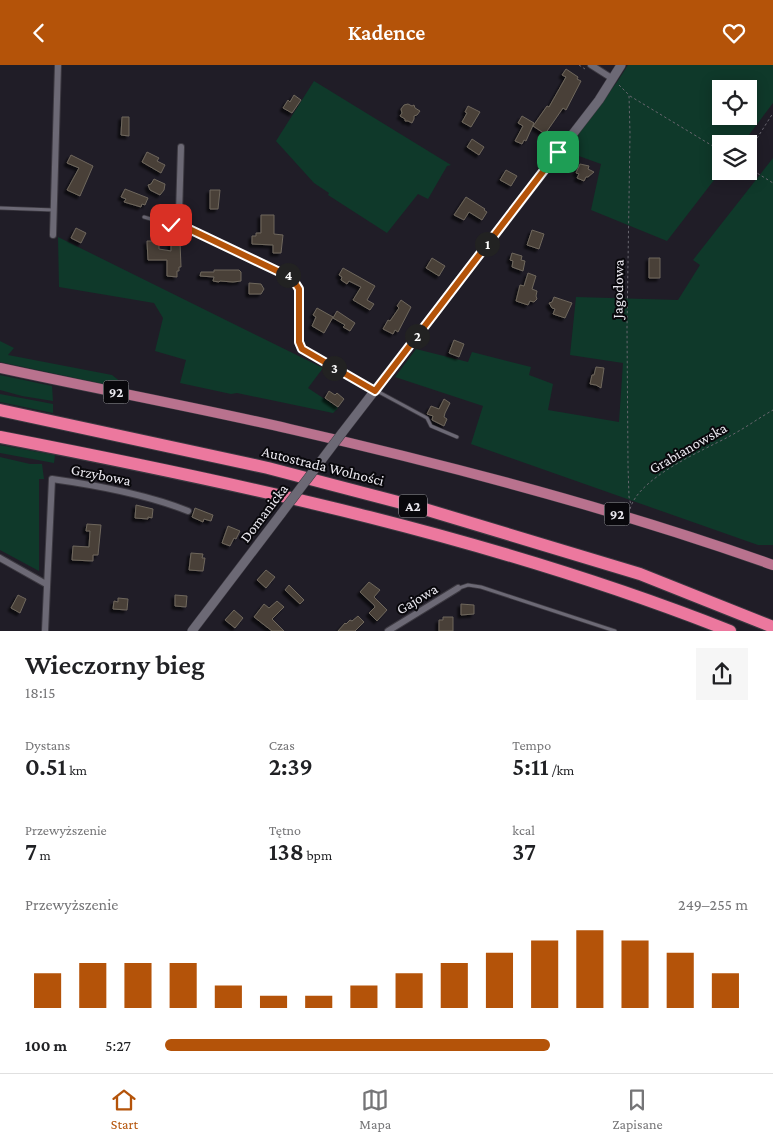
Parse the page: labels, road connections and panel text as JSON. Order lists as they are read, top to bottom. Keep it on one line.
{"streets":{"highway":["Autostrada Wolności","A2"],"main road":["92"],"street":["Grzybowa","Domanicka","Gajowa"],"path":["Jagodowa","Grabianowska"]},"crossings":[["Jagodowa","Grabianowska"],["92","Grabianowska"]],"page":{"header":"Kadence","pins":["1","4","2","3"],"heading":["Wieczorny bieg","18:15"],"stats":[["Dystans","0.51 km"],["Czas","2:39"],["Tempo","5:11 /km"],["Przewyższenie","7 m"],["Tętno","138 bpm"],["kcal","37"]],"chart":["Przewyższenie","249–255 m"],"list":[{"name":"100 m","note":"5:27"}],"tabs":["Start","Mapa","Zapisane"]}}
